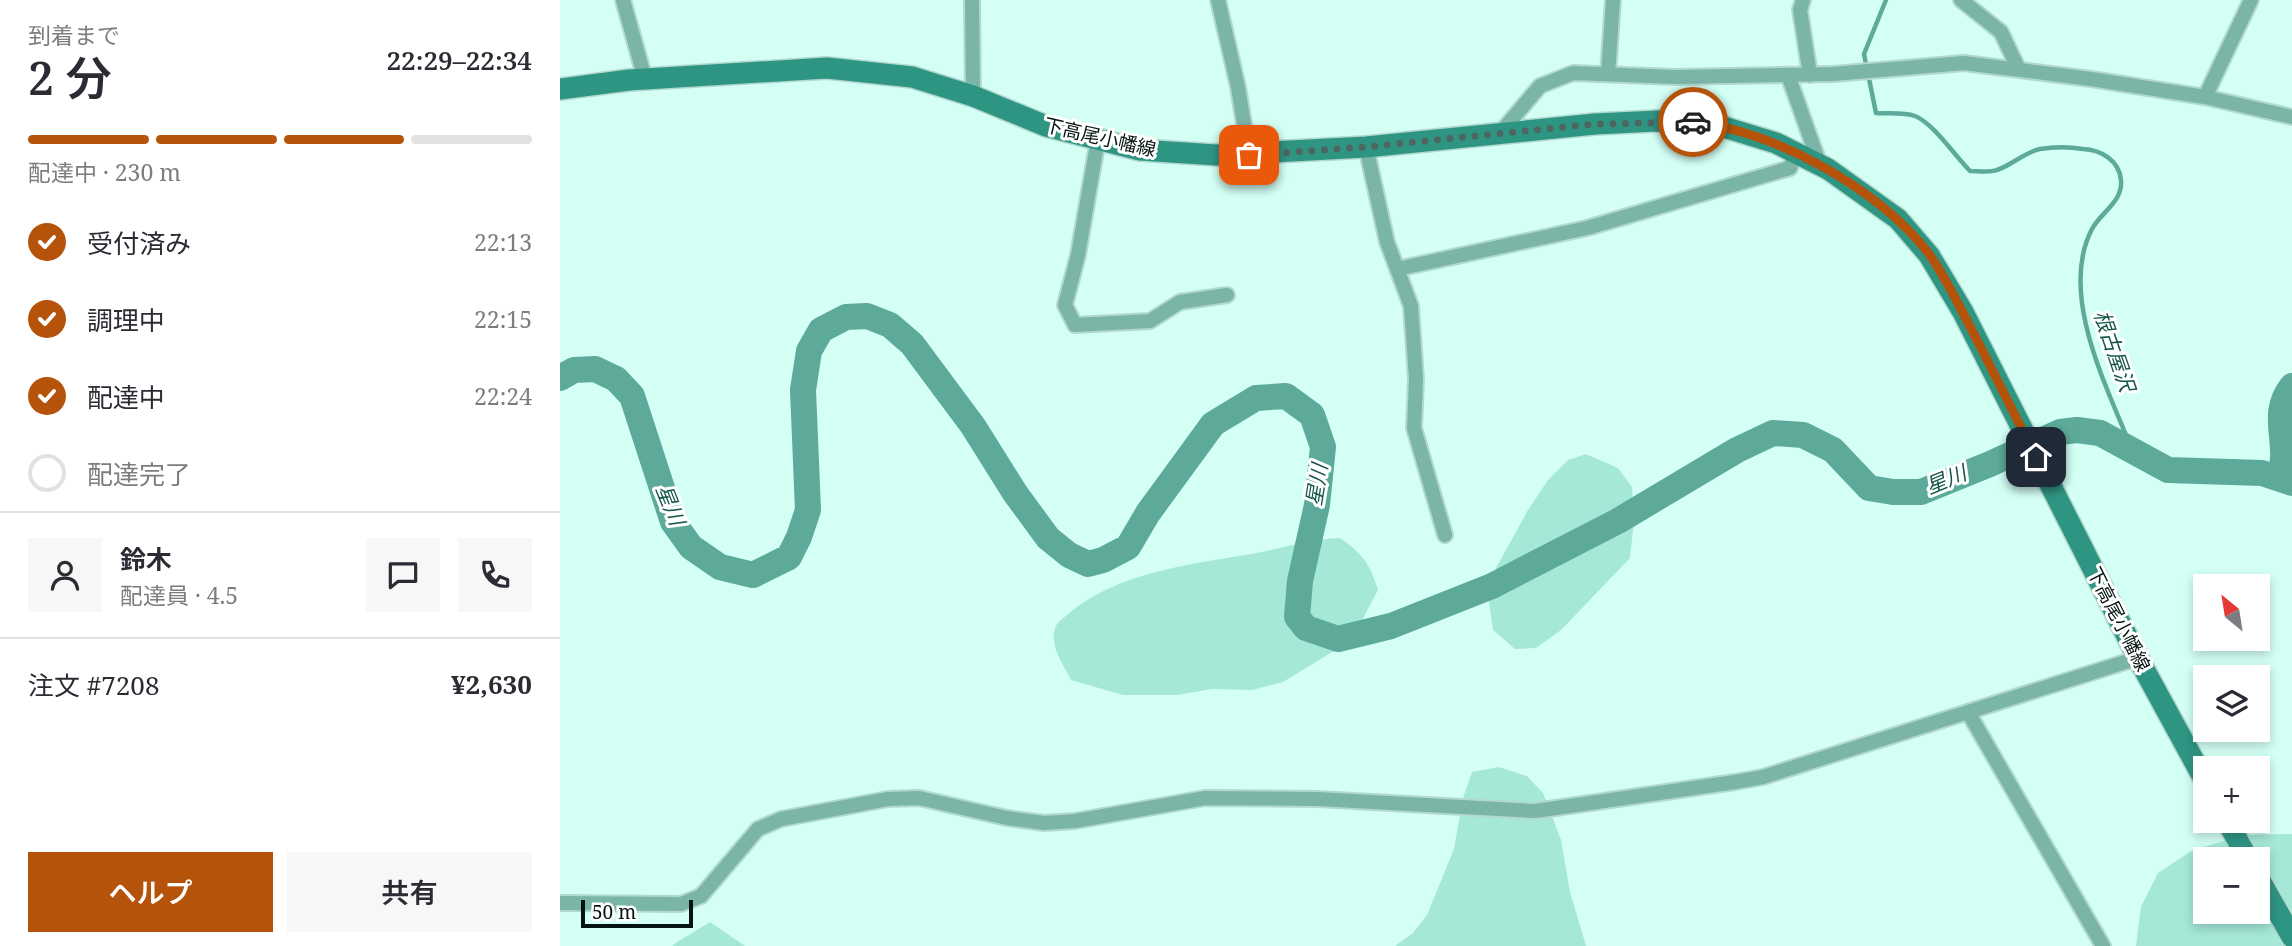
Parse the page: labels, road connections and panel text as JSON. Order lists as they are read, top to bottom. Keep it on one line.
{"streets":{"main road":["下高尾小幡線"]},"water":["根古屋沢","星川"],"scale_bar":"50 m","north":"top left","page":{"heading":["2 分","到着まで","22:29–22:34"],"panel":["鈴木","配達員 · 4.5","注文 #7208","¥2,630"],"bar":"配達中 · 230 m","list":[["受付済み","22:13"],["調理中","22:15"],["配達中","22:24"],"配達完了"],"map_buttons":["+","−"],"buttons":["ヘルプ","共有"],"scale":"50 m"}}
